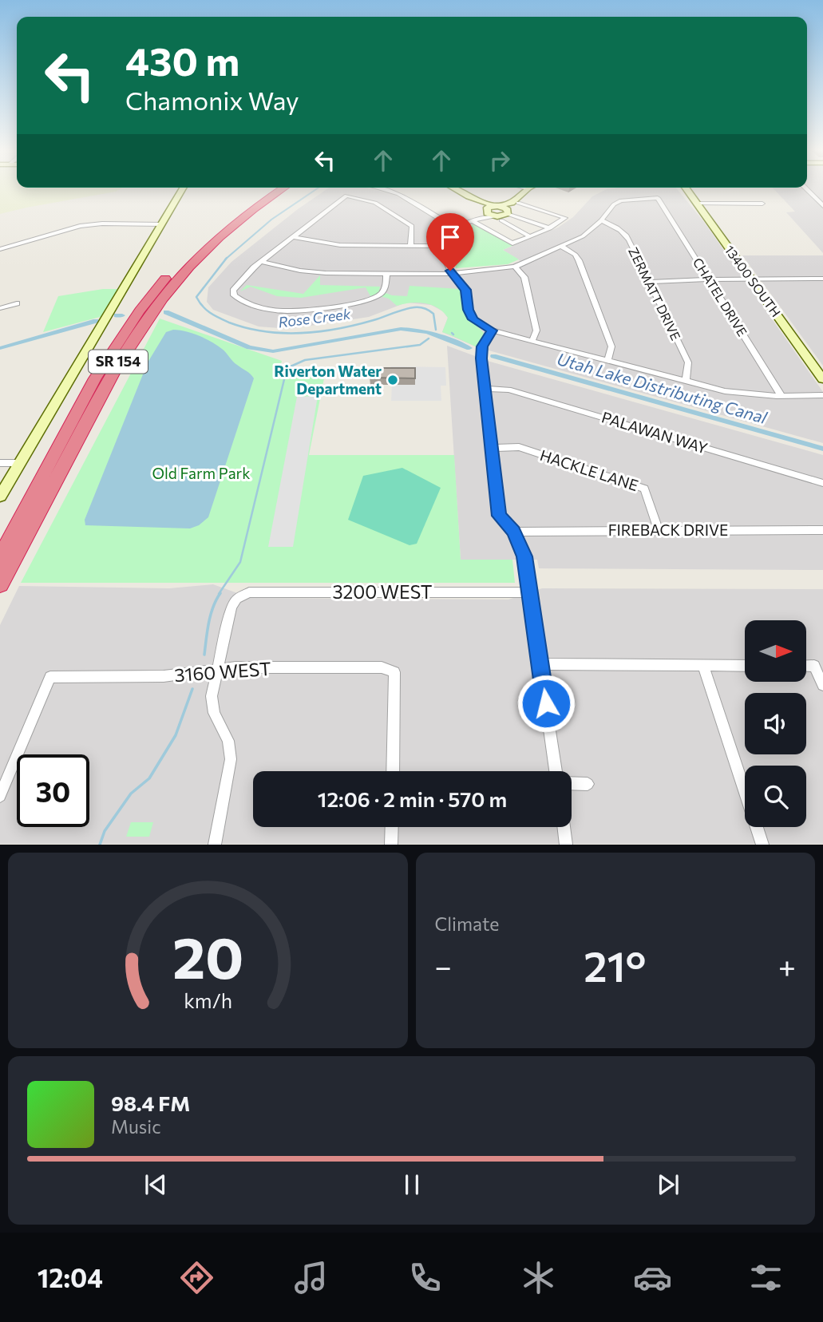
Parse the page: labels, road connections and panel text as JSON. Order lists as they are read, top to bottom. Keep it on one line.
{"streets":{"highway":["SR 154"],"street":["13400 SOUTH","ZERMATT DRIVE","CHATEL DRIVE","PALAWAN WAY","HACKLE LANE","FIREBACK DRIVE","3200 WEST","3160 WEST"]},"crossings":[["ZERMATT DRIVE","CHATEL DRIVE"],["HACKLE LANE","FIREBACK DRIVE"],["3200 WEST","3160 WEST"]],"water":["Rose Creek","Utah Lake Distributing Canal"],"parks":["Old Farm Park"],"places":["Riverton Water Department"],"north":"right","page":{"turn":["430 m","Chamonix Way"],"limit":"30","trip":"12:06 · 2 min · 570 m","tile":"Climate","heat":["−","21°","+"],"song":["98.4 FM","Music"],"tabs":"12:04","gauge":["20","km/h"]}}
